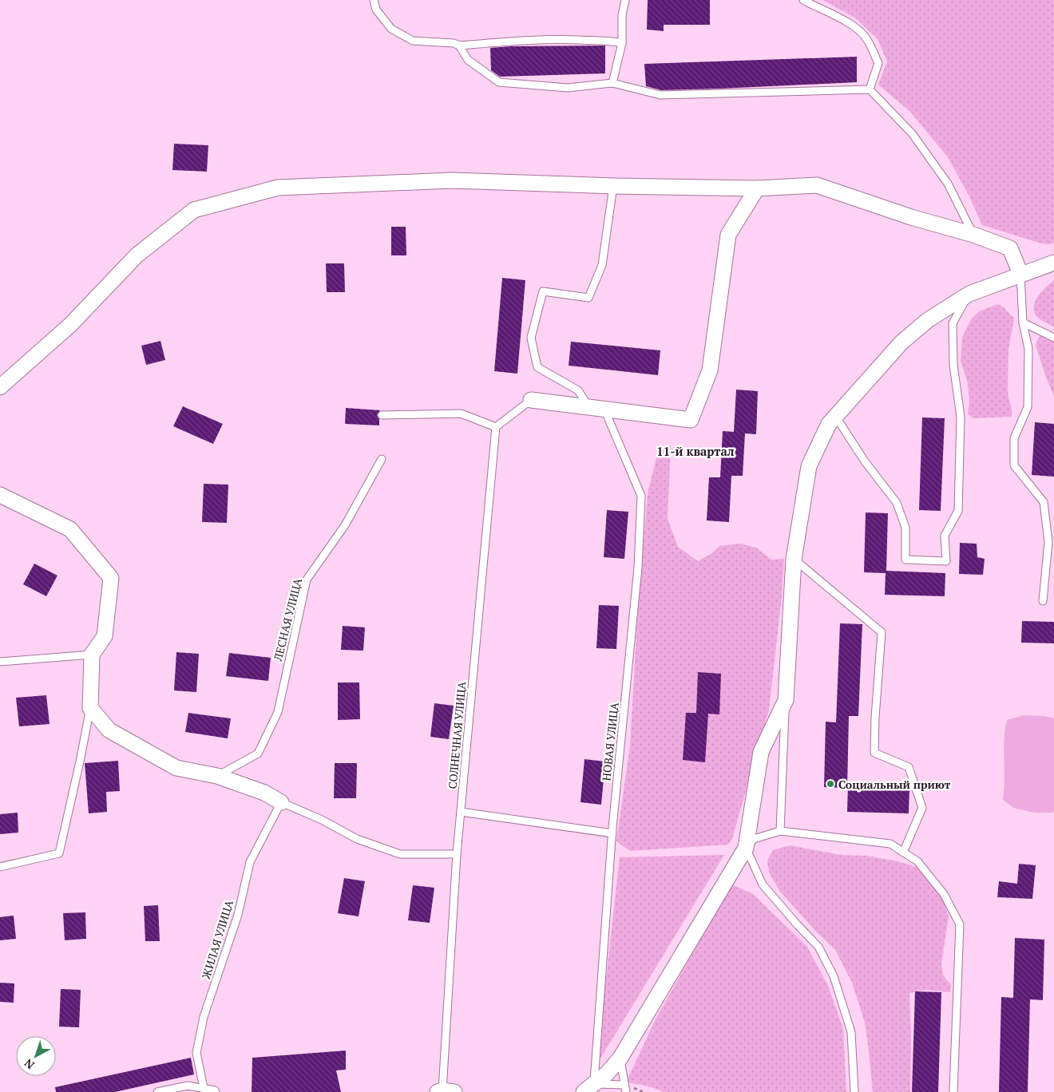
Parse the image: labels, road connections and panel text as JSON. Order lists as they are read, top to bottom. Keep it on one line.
{"streets":{"lane":["ЛЕСНАЯ УЛИЦА","СОЛНЕЧНАЯ УЛИЦА","НОВАЯ УЛИЦА","ЖИЛАЯ УЛИЦА"]},"districts":["11-й квартал"],"places":["Социальный приют"],"north":"bottom left"}
